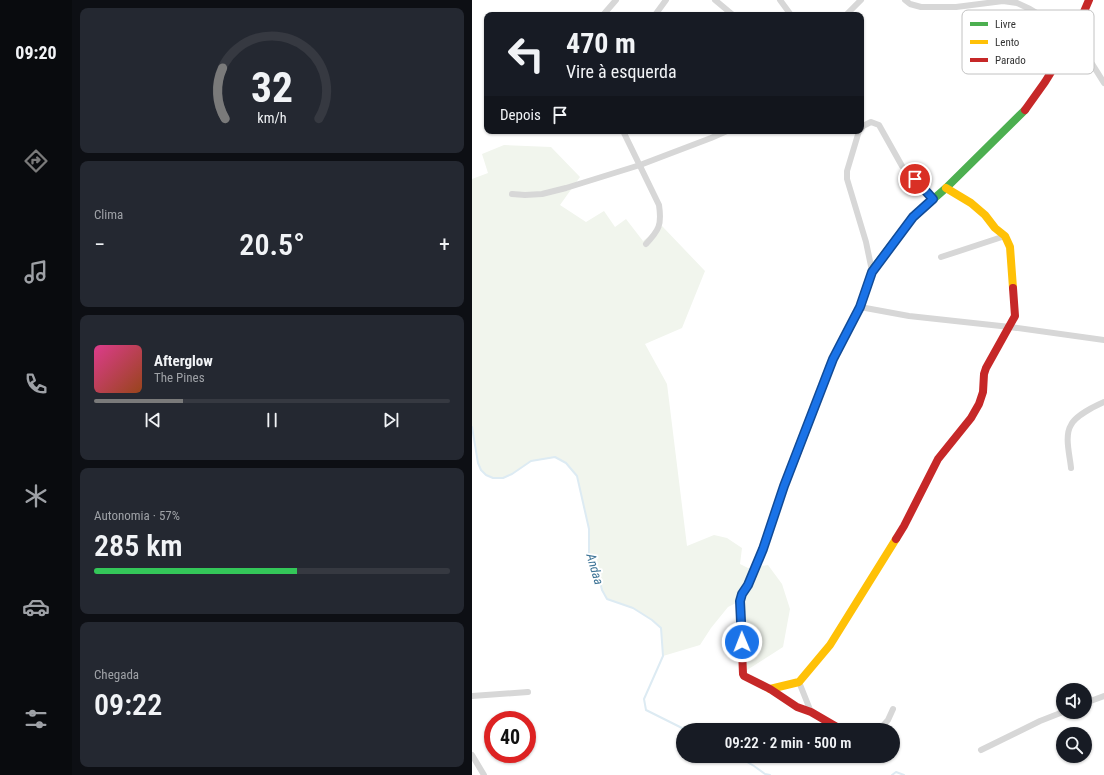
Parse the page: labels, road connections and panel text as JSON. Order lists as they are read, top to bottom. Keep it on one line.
{"water":["Andaa"],"legend":["Livre","Lento","Parado"],"page":{"tabs":"09:20","turn":["470 m","Vire à esquerda"],"then":"Depois","tile":["Clima",["Autonomia · 57%","285 km"],["Chegada","09:22"]],"heat":["−","20.5°","+"],"song":["Afterglow","The Pines"],"limit":"40","trip":"09:22 · 2 min · 500 m","gauge":["32","km/h"]}}
